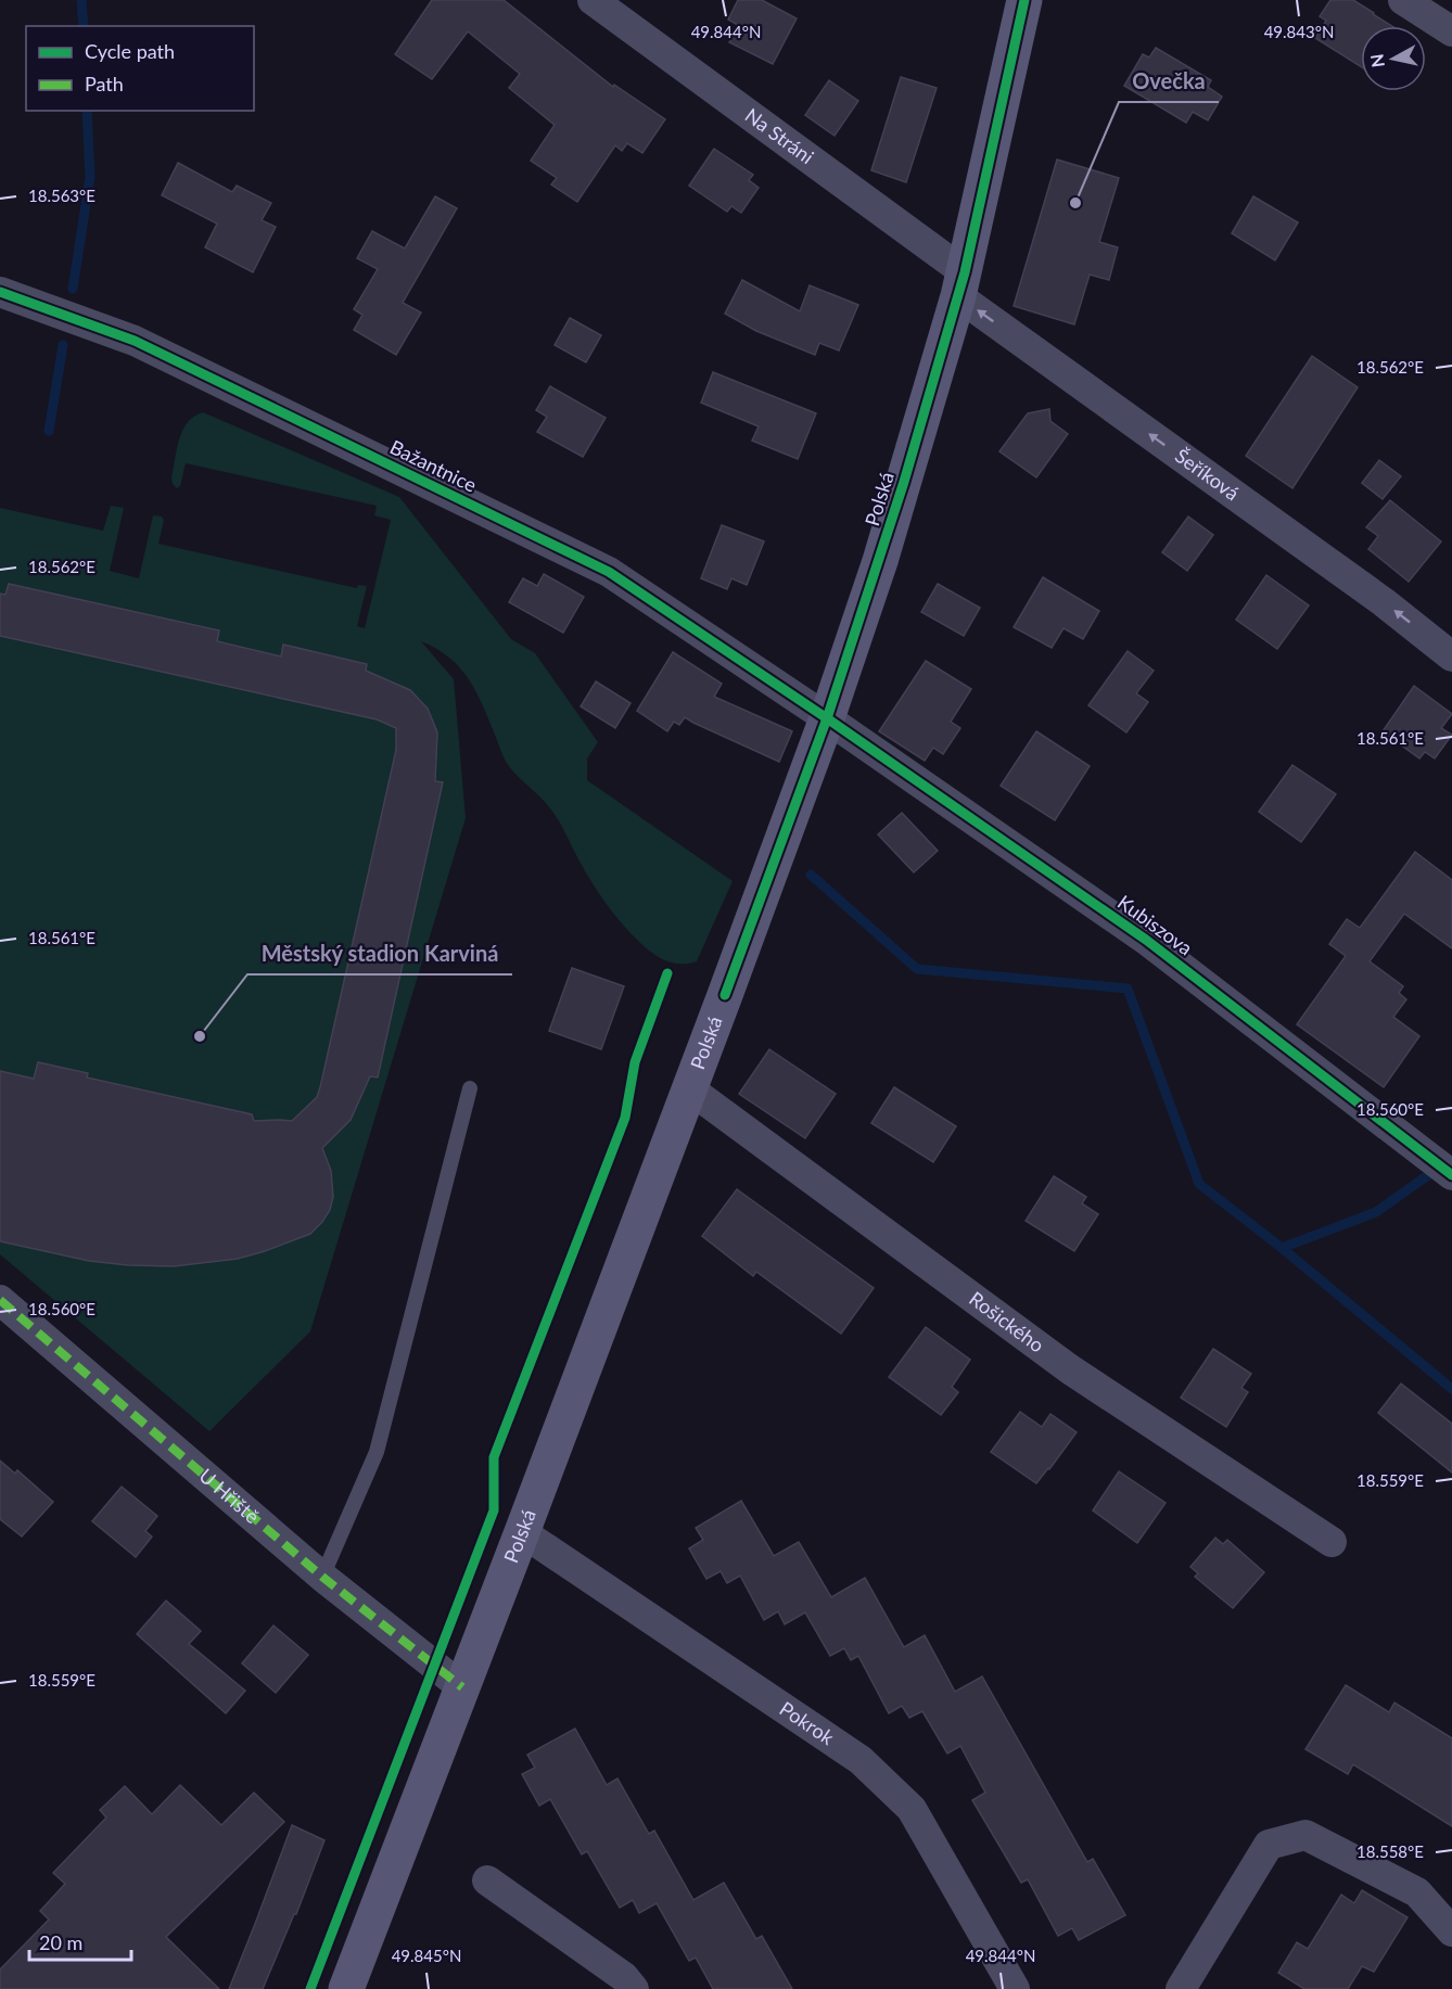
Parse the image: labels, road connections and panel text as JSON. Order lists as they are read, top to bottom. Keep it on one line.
{"streets":{"street":["Na Stráni","Bažantnice","Šeříková","Polská","Kubiszova","Rošického","U Hřiště","Pokrok"]},"crossings":[["Na Stráni","Šeříková"],["Na Stráni","Polská"],["Bažantnice","Polská"],["Bažantnice","Kubiszova"],["Šeříková","Polská"],["Polská","Kubiszova"],["Polská","Rošického"],["Polská","U Hřiště"],["Polská","Pokrok"]],"one_way":["Šeříková"],"places":["Ovečka","Městský stadion Karviná"],"legend":["Cycle path","Path"],"scale_bar":"20 m","north":"left","coordinates":["49.844°N","49.843°N","18.563°E","18.562°E","18.561°E","18.560°E","18.559°E","18.558°E","49.845°N"]}
